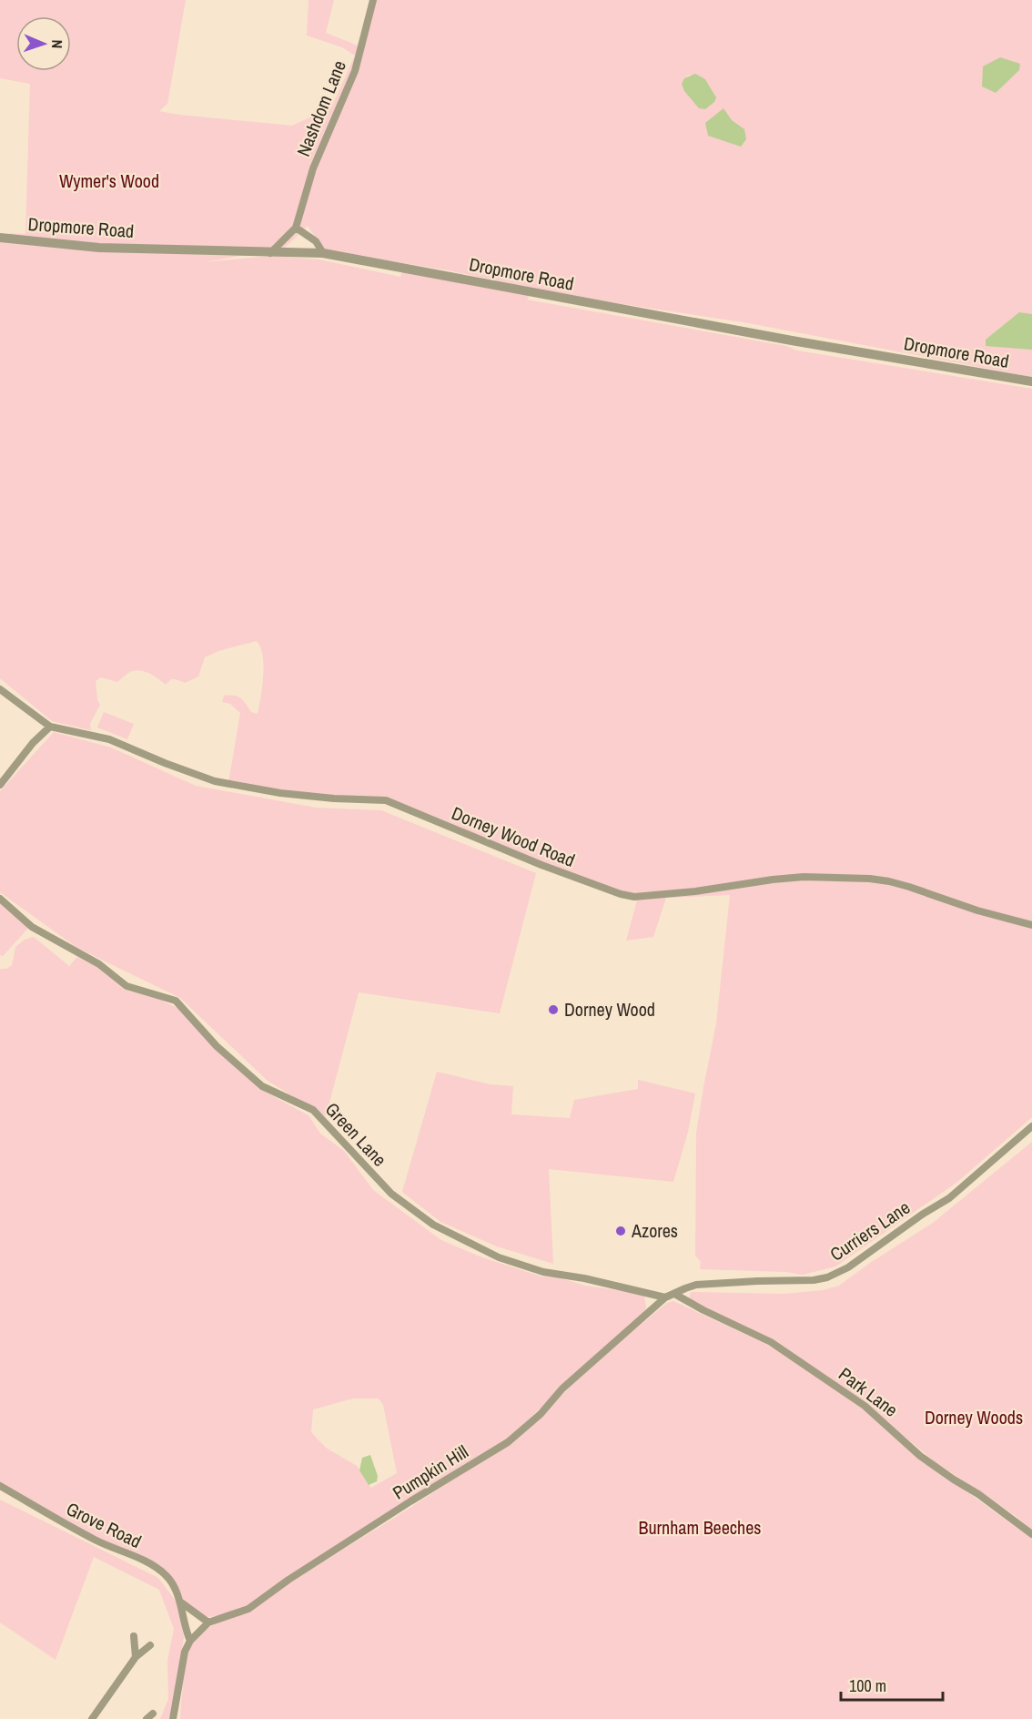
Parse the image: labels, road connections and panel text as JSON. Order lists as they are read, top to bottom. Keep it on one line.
{"streets":{"street":["Nashdom Lane","Dropmore Road","Dorney Wood Road","Green Lane","Curriers Lane","Park Lane","Pumpkin Hill","Grove Road"]},"crossings":[["Nashdom Lane","Dropmore Road"],["Green Lane","Curriers Lane"],["Green Lane","Pumpkin Hill"],["Curriers Lane","Park Lane"],["Curriers Lane","Pumpkin Hill"],["Pumpkin Hill","Grove Road"]],"parks":["Wymer's Wood","Dorney Woods","Burnham Beeches"],"places":["Dorney Wood","Azores"],"scale_bar":"100 m","north":"right"}
